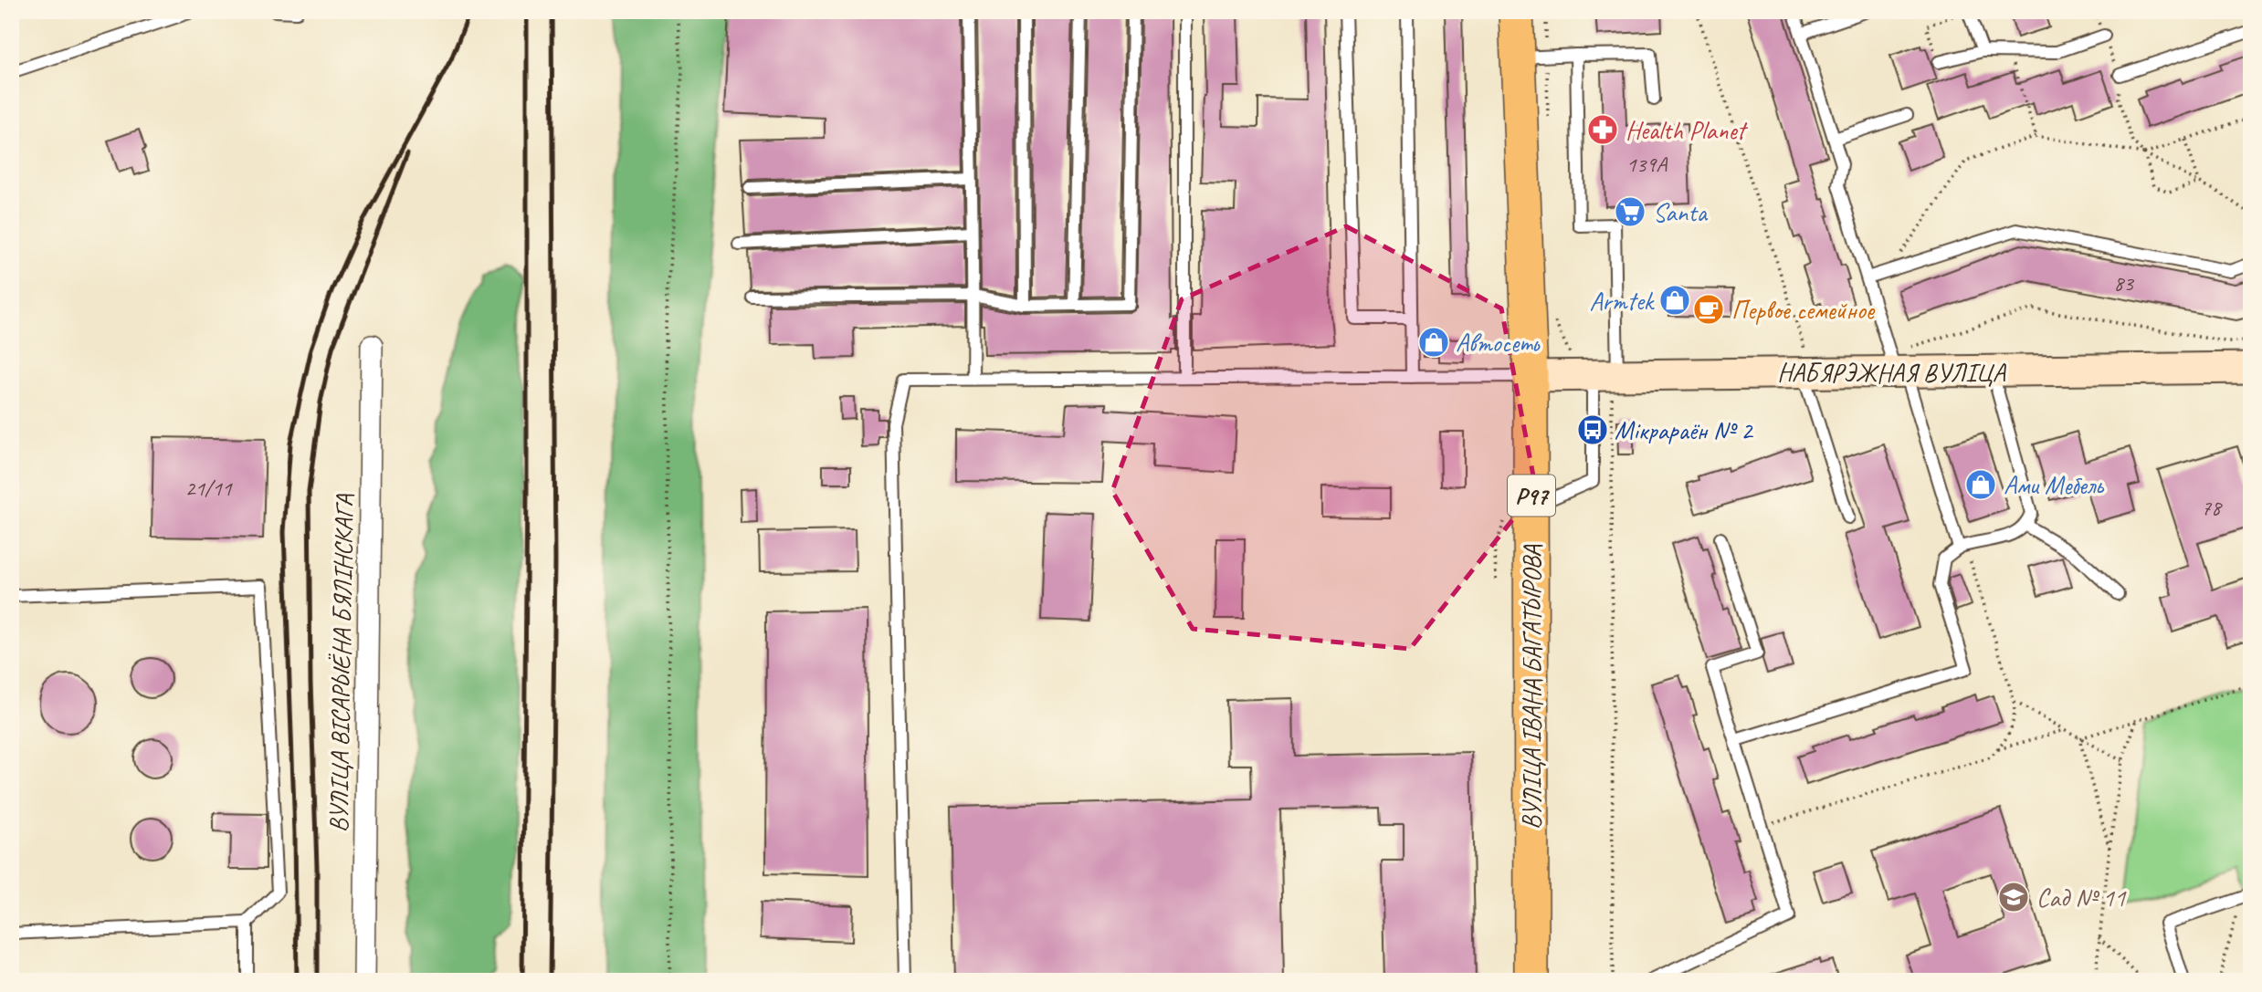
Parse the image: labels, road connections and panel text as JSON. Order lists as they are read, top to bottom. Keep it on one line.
{"streets":{"main road":["НАБЯРЭЖНАЯ ВУЛІЦА","Р97","ВУЛІЦА ІВАНА БАГАТЫРОВА"],"street":["ВУЛІЦА ВІСАРЫЁНА БЯЛІНСКАГА"]},"crossings":[["НАБЯРЭЖНАЯ ВУЛІЦА","ВУЛІЦА ІВАНА БАГАТЫРОВА"]],"places":{"pharmacy":["Health Planet"],"supermarket":["Santa"],"shop":["Armtek","Автосеть","Ами Мебель"],"cafe":["Первое семейное"],"bus stop":["Мікрараён № 2"],"school or university":["Сад № 11"]},"house_numbers":["139А","83","21/11","78"]}
